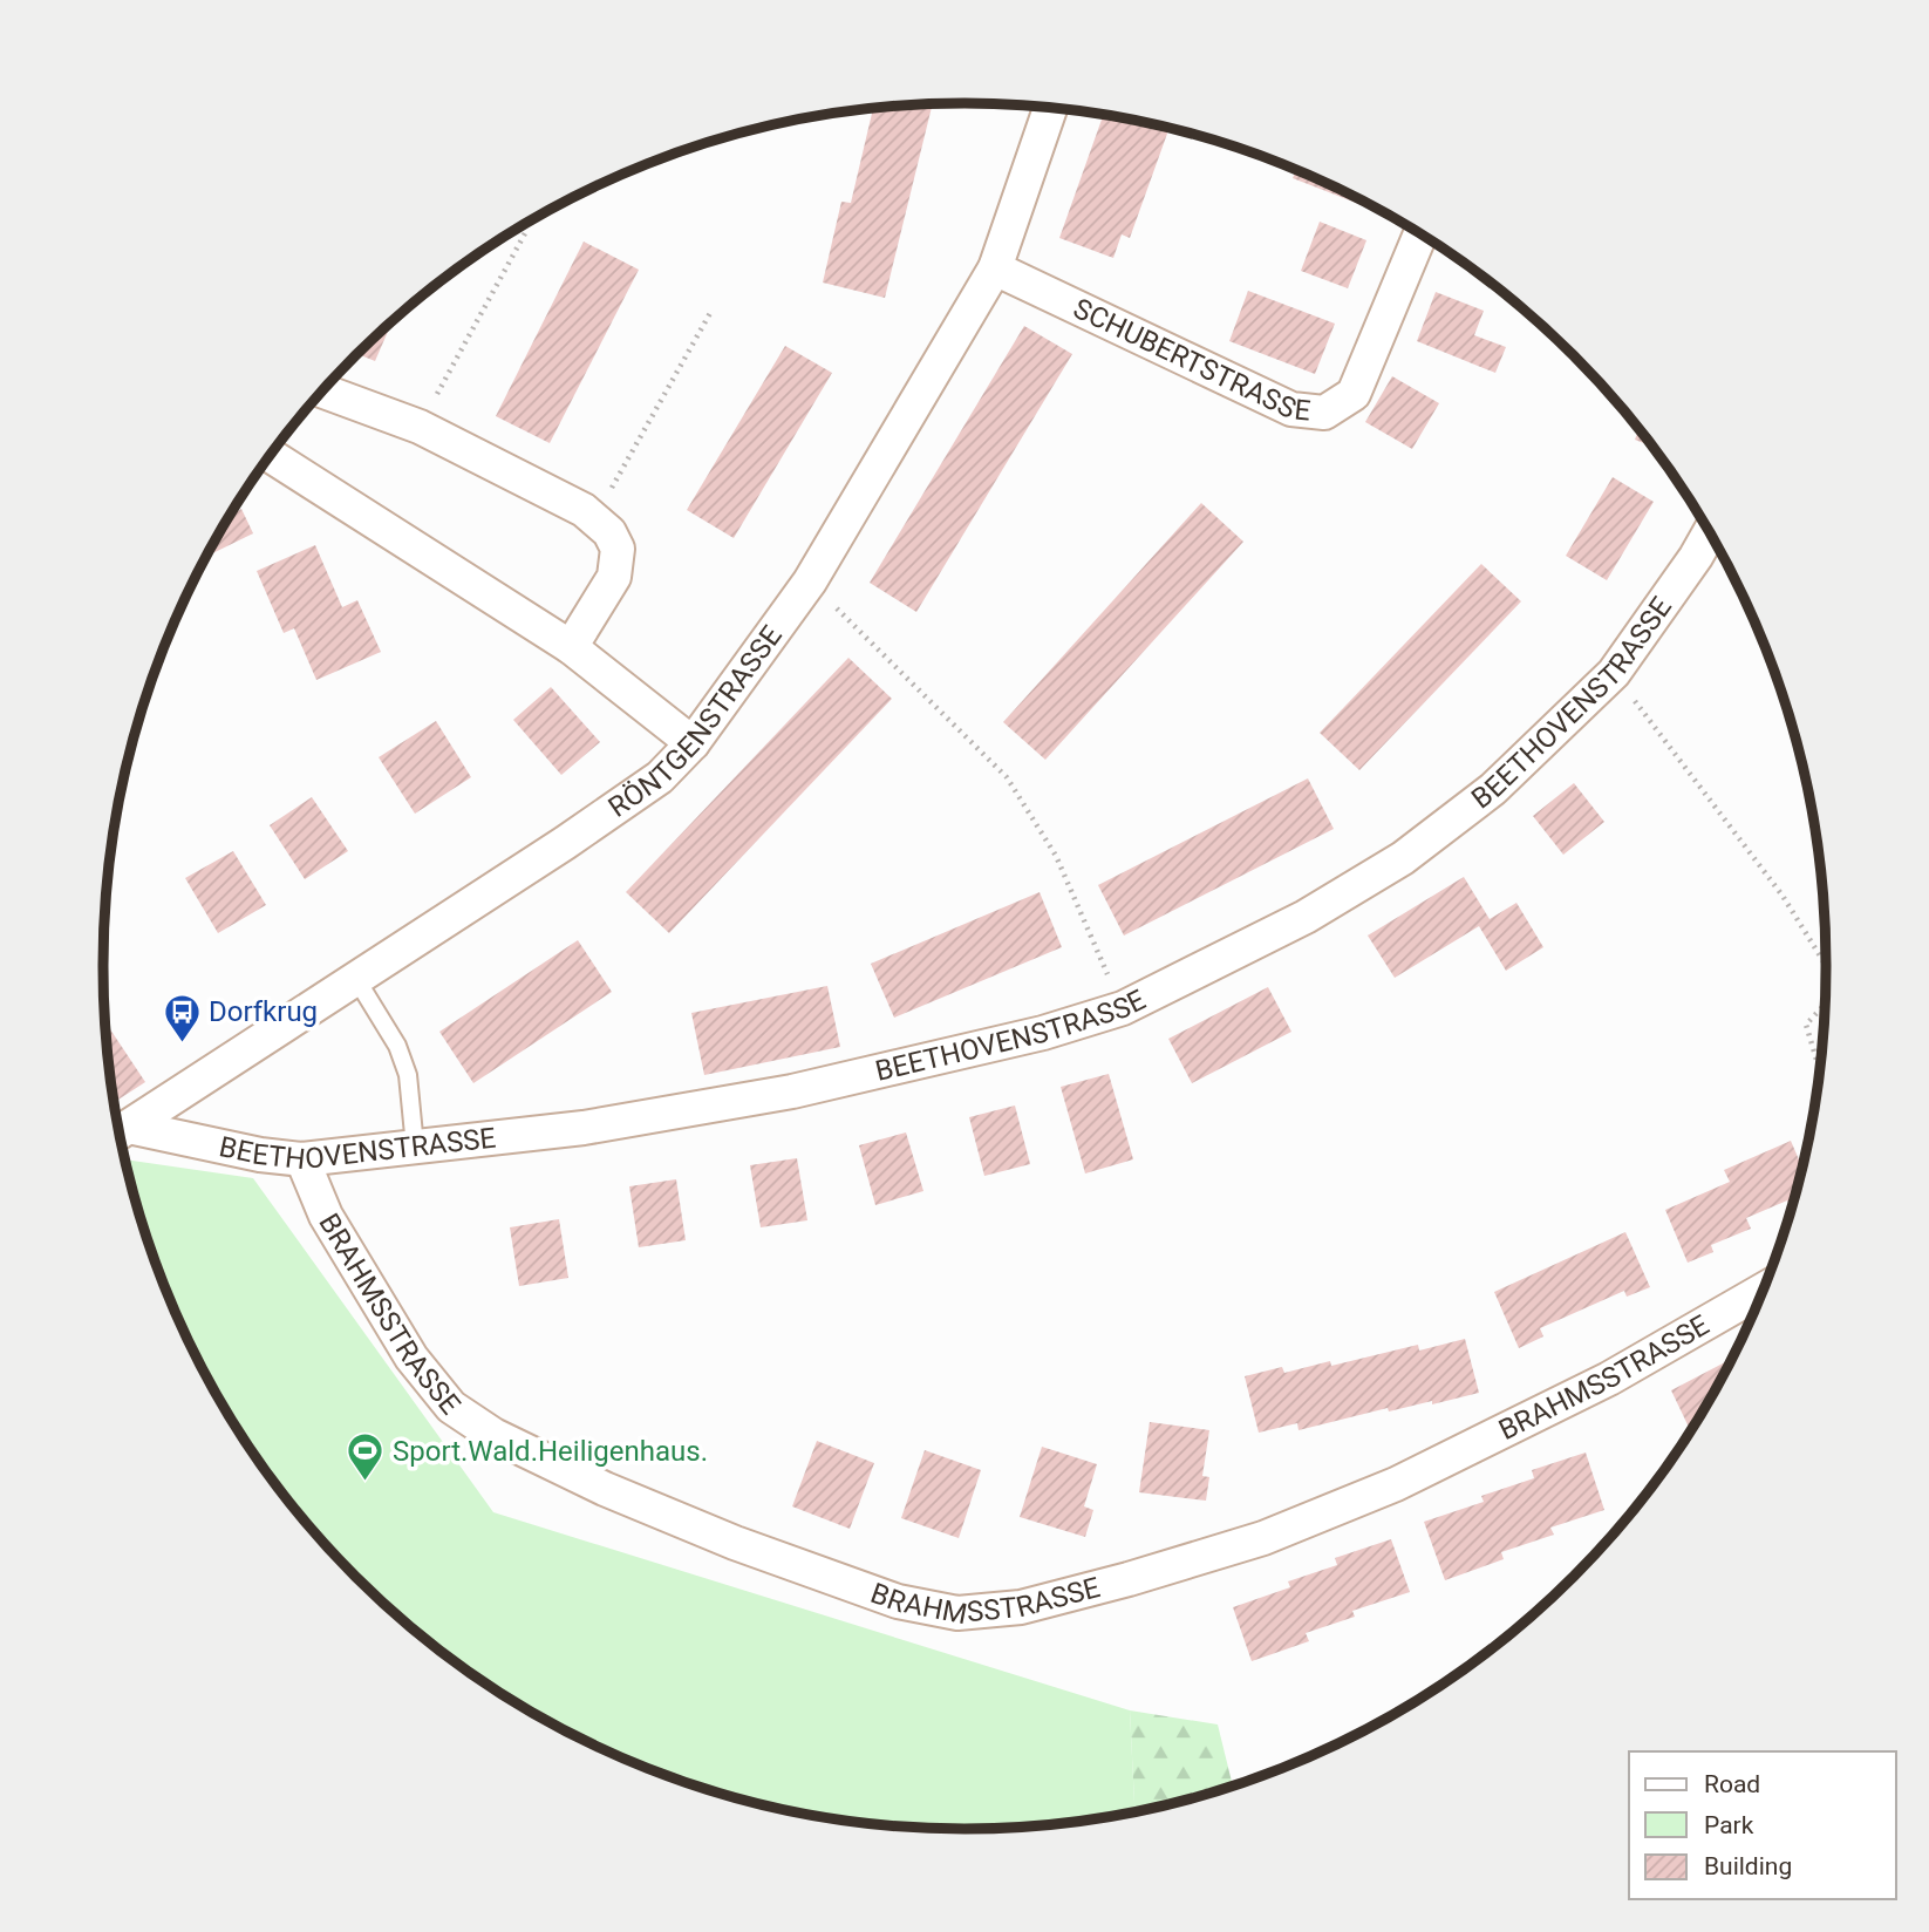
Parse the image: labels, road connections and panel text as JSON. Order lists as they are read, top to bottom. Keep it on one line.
{"streets":{"street":["SCHUBERTSTRASSE","BEETHOVENSTRASSE","RÖNTGENSTRASSE","BRAHMSSTRASSE"]},"crossings":[["SCHUBERTSTRASSE","RÖNTGENSTRASSE"],["BEETHOVENSTRASSE","BRAHMSSTRASSE"]],"places":{"bus stop":["Dorfkrug"],"sports":["Sport.Wald.Heiligenhaus."]},"legend":["Road","Park","Building"]}
